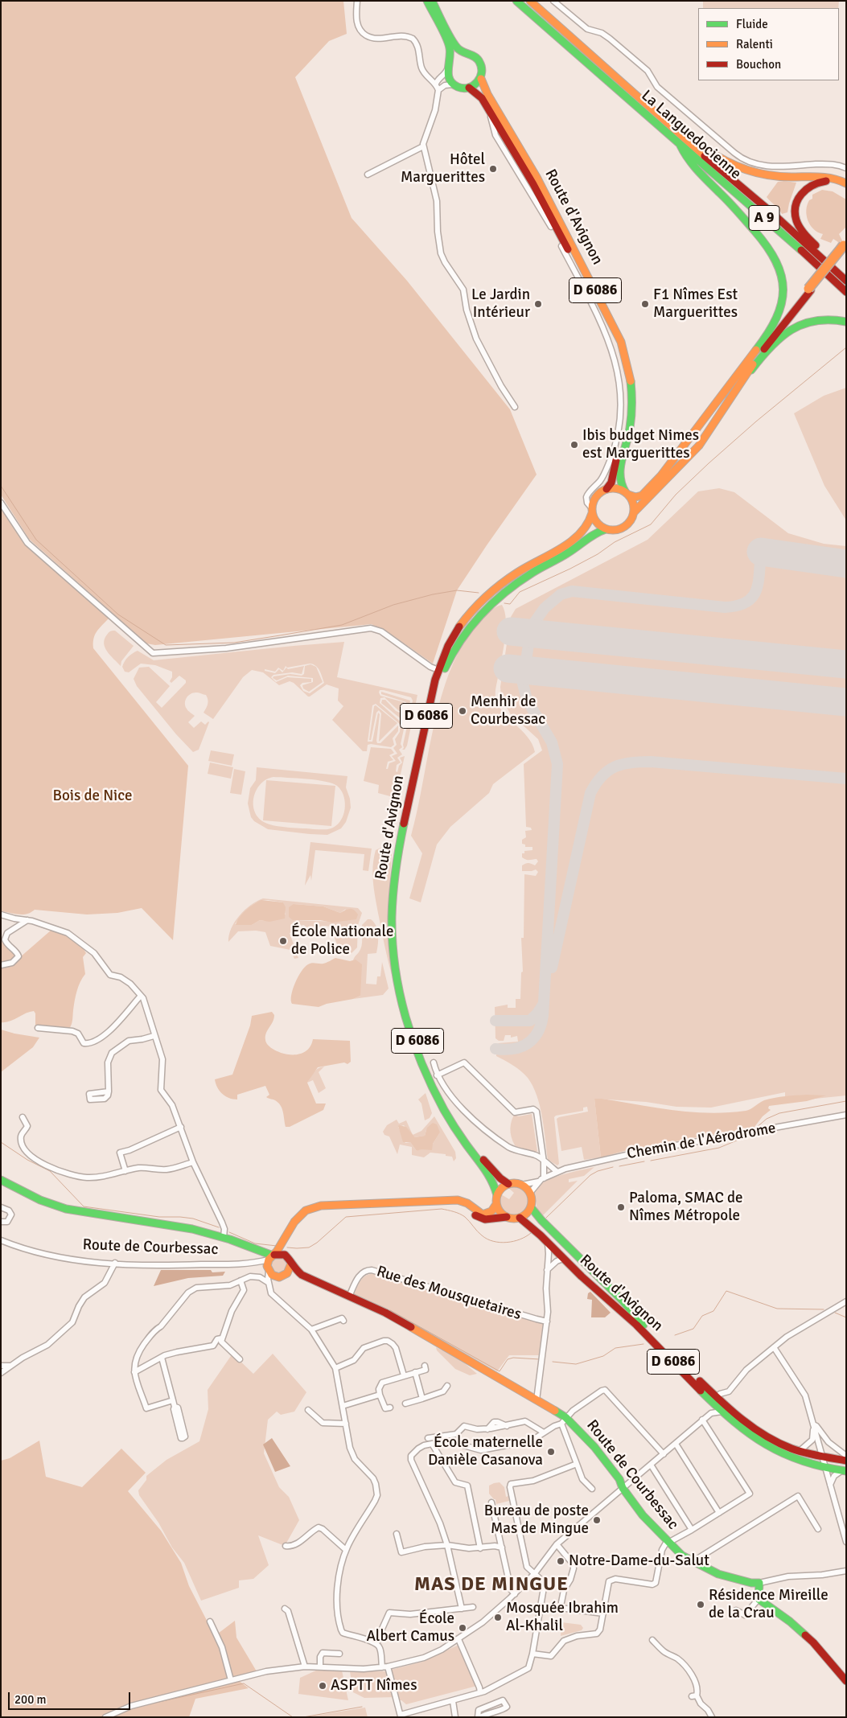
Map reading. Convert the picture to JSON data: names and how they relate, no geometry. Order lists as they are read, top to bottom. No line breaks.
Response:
{"streets":{"main road":["La Languedocienne","Route d'Avignon","A 9","D 6086","Route de Courbessac"],"street":["Chemin de l'Aérodrome","Rue des Mousquetaires"]},"crossings":[["Route d'Avignon","Chemin de l'Aérodrome"],["Route de Courbessac","Rue des Mousquetaires"]],"districts":["MAS DE MINGUE"],"parks":["Bois de Nice"],"places":["Hôtel Marguerittes","Le Jardin Intérieur","F1 Nîmes Est Marguerittes","Ibis budget Nimes est Marguerittes","Menhir de Courbessac","École Nationale de Police","Paloma, SMAC de Nîmes Métropole","École maternelle Danièle Casanova","Bureau de poste Mas de Mingue","Notre-Dame-du-Salut","Résidence Mireille de la Crau","Mosquée Ibrahim Al-Khalil","École Albert Camus","ASPTT Nîmes"],"legend":["Fluide","Ralenti","Bouchon"],"scale_bar":"200 m"}
